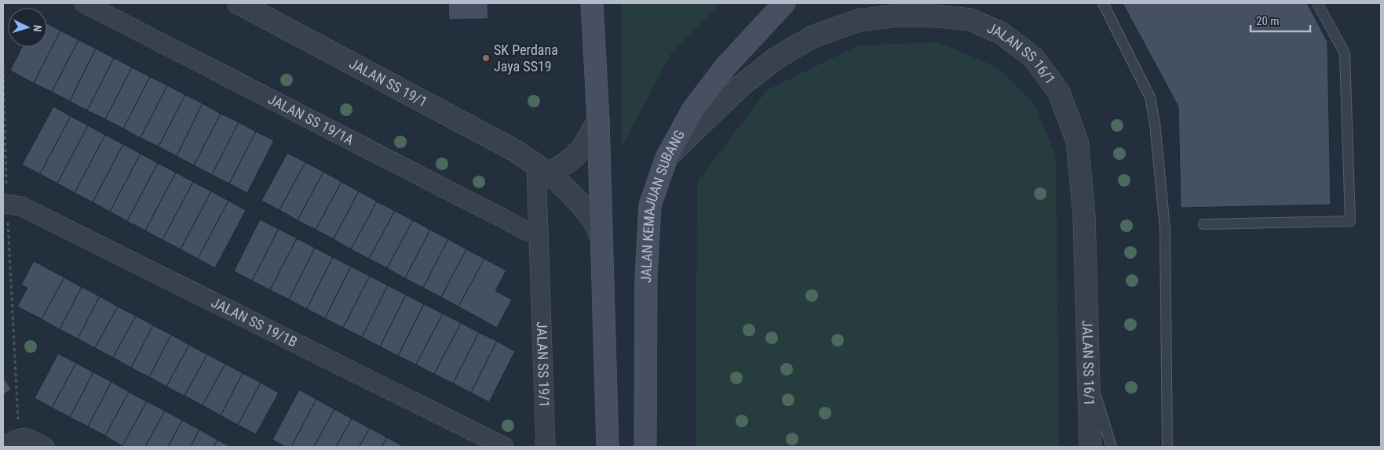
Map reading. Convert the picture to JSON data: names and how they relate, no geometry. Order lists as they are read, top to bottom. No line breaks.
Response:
{"streets":{"main road":["JALAN KEMAJUAN SUBANG"],"street":["JALAN SS 16/1","JALAN SS 19/1","JALAN SS 19/1A","JALAN SS 19/1B"]},"crossings":[["JALAN SS 16/1","JALAN KEMAJUAN SUBANG"],["JALAN SS 19/1","JALAN SS 19/1A"]],"places":["SK Perdana Jaya SS19"],"scale_bar":"20 m","north":"right"}
